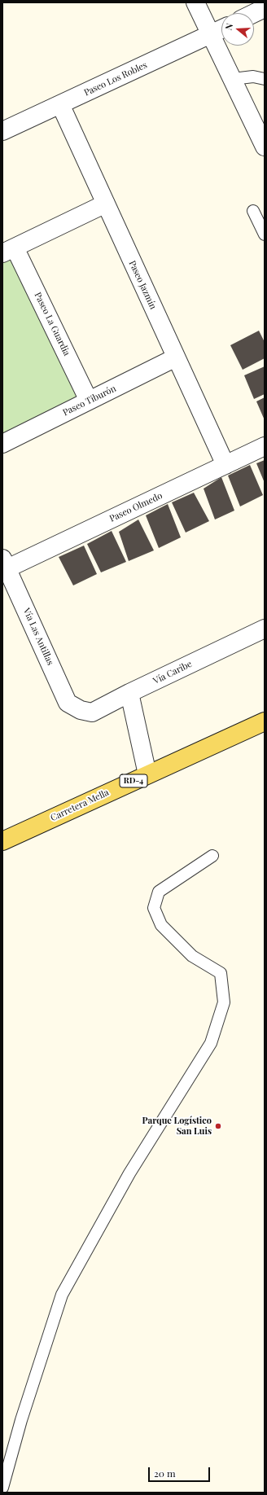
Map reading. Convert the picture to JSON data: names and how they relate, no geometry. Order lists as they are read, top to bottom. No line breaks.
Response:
{"streets":{"main road":["RD-4","Carretera Mella"],"street":["Paseo Los Robles","Paseo Jazmín","Paseo La Guardia","Paseo Tiburón","Paseo Olmedo","Vía Las Antillas","Vía Caribe"]},"crossings":[["Paseo Los Robles","Paseo Jazmín"],["Paseo Jazmín","Paseo Tiburón"],["Paseo Jazmín","Paseo Olmedo"],["Paseo La Guardia","Paseo Tiburón"],["Paseo Olmedo","Vía Las Antillas"],["Vía Las Antillas","Vía Caribe"]],"places":["Parque Logístico San Luis"],"scale_bar":"20 m","north":"left"}
